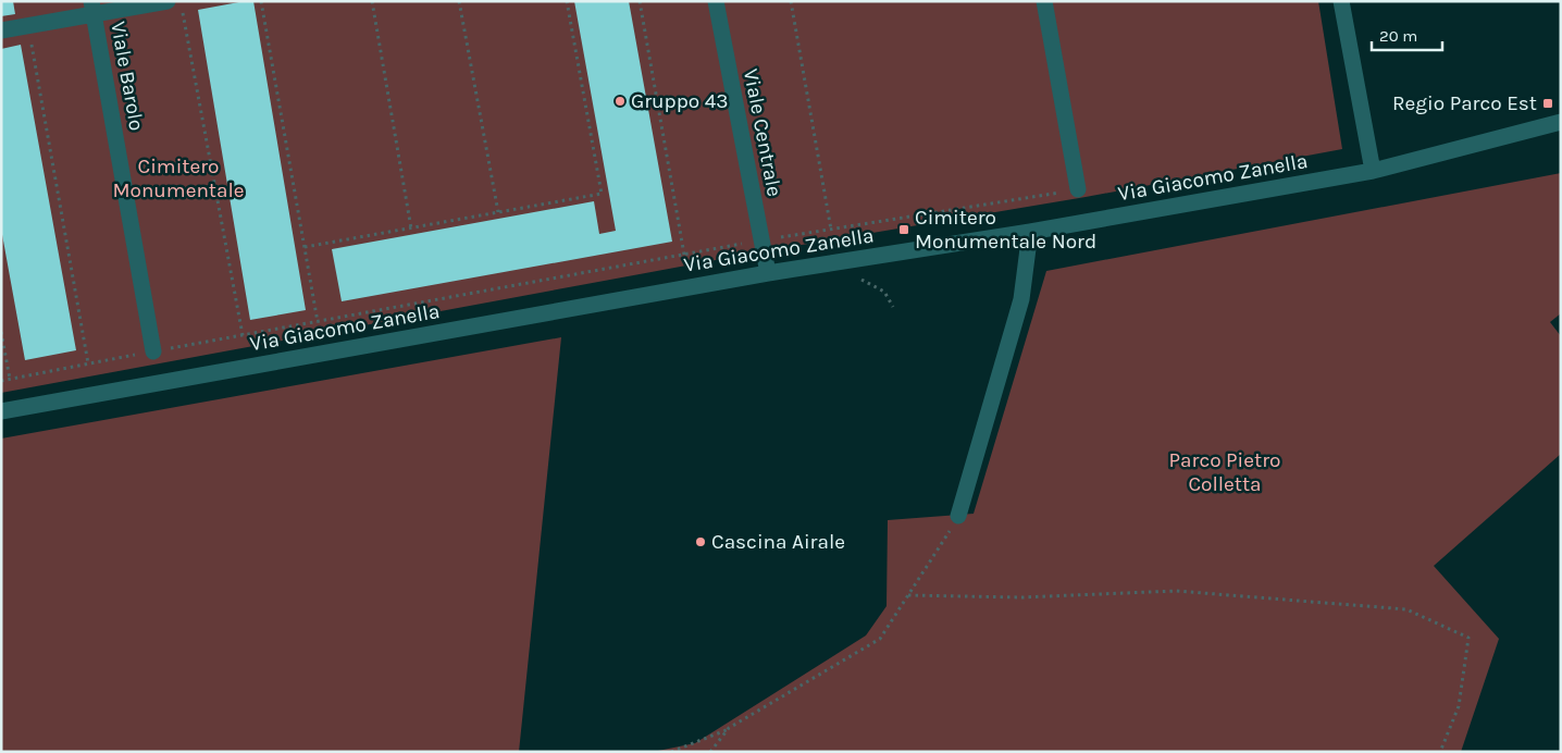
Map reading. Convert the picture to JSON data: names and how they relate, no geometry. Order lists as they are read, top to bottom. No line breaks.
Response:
{"streets":{"street":["Viale Barolo","Viale Centrale","Via Giacomo Zanella"]},"crossings":[["Viale Centrale","Via Giacomo Zanella"]],"parks":["Cimitero Monumentale","Parco Pietro Colletta"],"places":{"other":["Gruppo 43","Cascina Airale"],"transit":["Regio Parco Est","Cimitero Monumentale Nord"]},"scale_bar":"20 m"}
